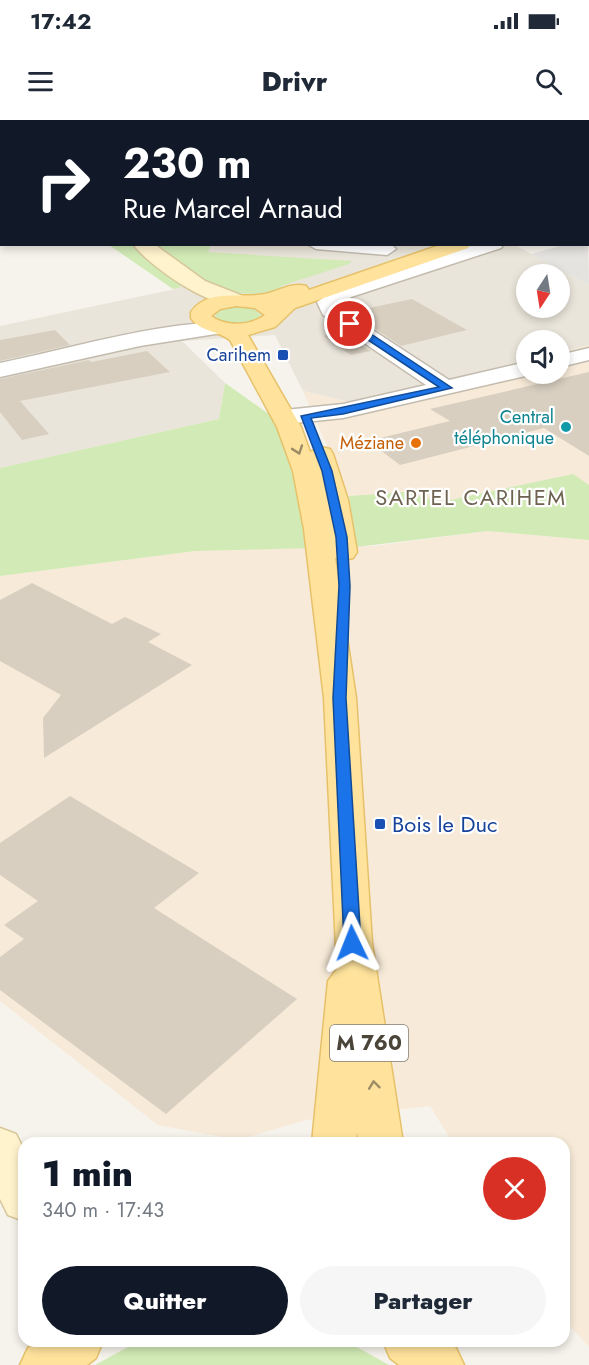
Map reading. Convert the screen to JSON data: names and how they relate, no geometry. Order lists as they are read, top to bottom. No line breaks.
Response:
{"streets":{"main road":["M 760"]},"districts":["SARTEL CARIHEM"],"places":{"transit":["Carihem","Bois le Duc"],"other":["Central téléphonique","Méziane"]},"north":"bottom","page":{"status":"17:42","header":"Drivr","turn":["230 m","Rue Marcel Arnaud"],"heading":["1 min","340 m · 17:43"],"buttons":["Quitter","Partager"]}}
